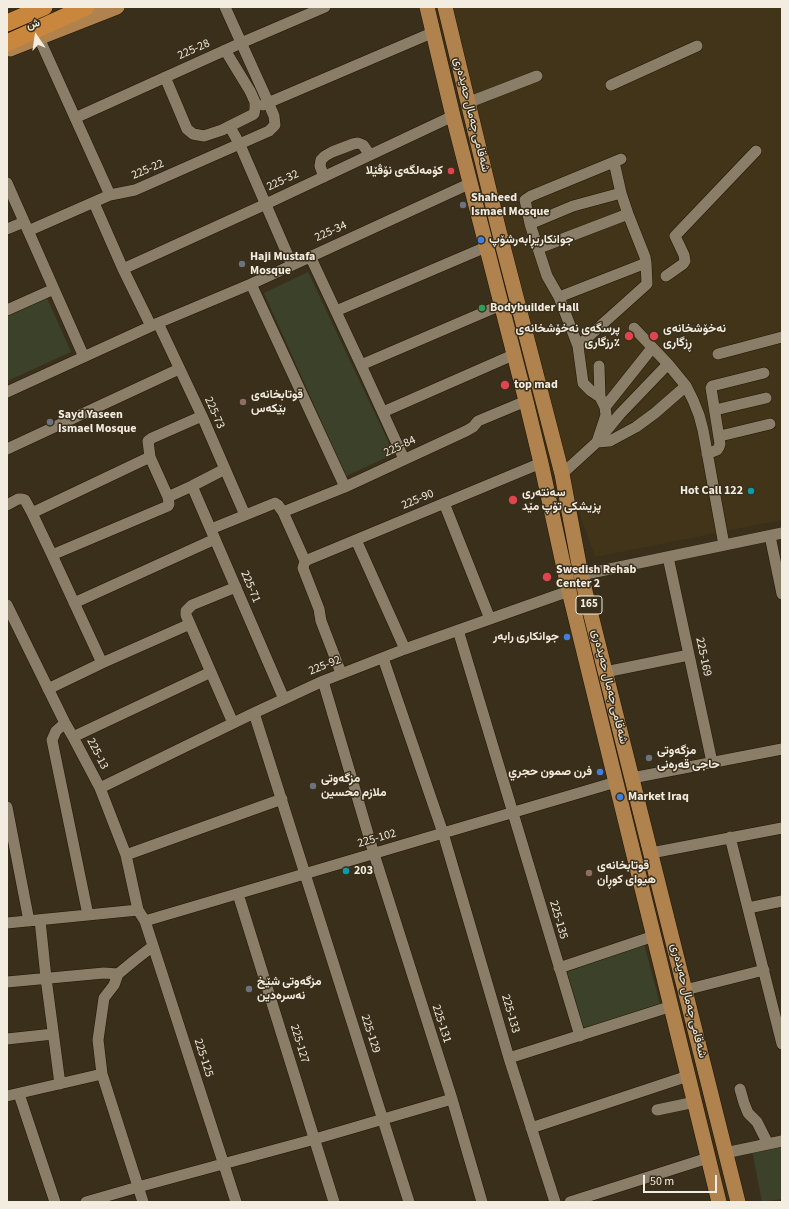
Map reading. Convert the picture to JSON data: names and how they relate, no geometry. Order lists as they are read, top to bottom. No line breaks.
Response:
{"streets":{"main road":["شەقامی جەمال حەیدەری","165"],"street":["225-28","225-22","225-32","225-34","225-73","225-84","225-90","225-71","225-169","225-92","225-13","225-102","225-135","225-133","225-131","225-129","225-127","225-125"]},"crossings":[["شەقامی جەمال حەیدەری","225-32"],["شەقامی جەمال حەیدەری","225-34"],["شەقامی جەمال حەیدەری","225-84"],["شەقامی جەمال حەیدەری","225-90"],["شەقامی جەمال حەیدەری","225-92"],["شەقامی جەمال حەیدەری","225-102"],["225-22","225-73"],["225-32","225-73"],["225-34","225-73"],["225-73","225-84"],["225-84","225-71"],["225-71","225-92"],["225-92","225-13"],["225-92","225-135"],["225-92","225-133"],["225-92","225-131"],["225-92","225-129"],["225-13","225-102"],["225-13","225-125"],["225-102","225-135"],["225-102","225-133"],["225-102","225-131"],["225-102","225-129"],["225-102","225-127"],["225-102","225-125"]],"places":["كۆمەلگەی نۆڤێلا","Shaheed Ismael Mosque","جوانكاریڕابەرشۆپ","Haji Mustafa Mosque","Bodybuilder Hall","پرسگەی نەخۆشخانەی رزگاری٪","نەخۆشخانەی ڕزگاری","top mad","قوتابخانەی بێكه‌س","Sayd Yaseen Ismael Mosque","Hot Call 122","سەنتەری پزیشکی تۆپ مێد","Swedish Rehab Center 2","جوانکاری رابەر","مزگەوتی حاجی قەرەنی","فرن صمون حجري","مزگه‌وتی ملازم محسین","Market Iraq","203","قوتابخانەی هیوای کوڕان","مزگه‌وتی شێخ نه‌سرەدین"],"scale_bar":"50 m","north":"top"}
